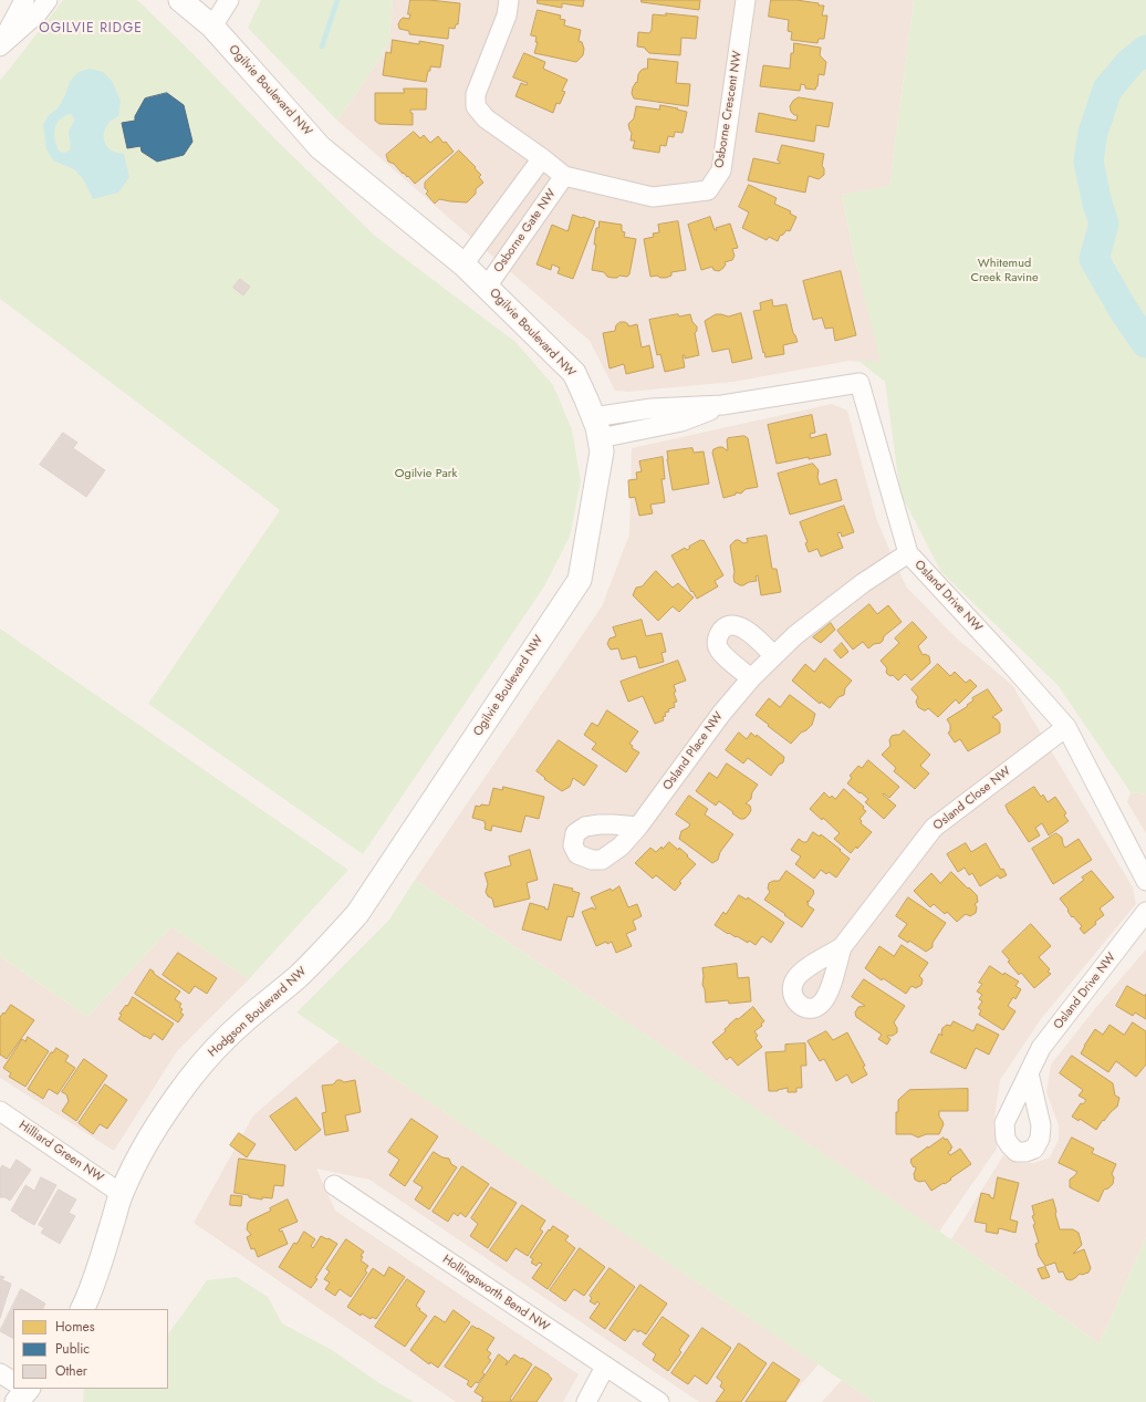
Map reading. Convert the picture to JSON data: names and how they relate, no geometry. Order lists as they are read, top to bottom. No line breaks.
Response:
{"streets":{"street":["Ogilvie Boulevard NW","Osborne Crescent NW","Osborne Gate NW","Osland Drive NW","Osland Place NW","Osland Close NW","Hodgson Boulevard NW","Hilliard Green NW","Hollingsworth Bend NW"]},"crossings":[["Ogilvie Boulevard NW","Osborne Gate NW"],["Ogilvie Boulevard NW","Osland Drive NW"],["Ogilvie Boulevard NW","Hodgson Boulevard NW"],["Osborne Crescent NW","Osborne Gate NW"],["Osland Drive NW","Osland Place NW"],["Osland Drive NW","Osland Close NW"],["Hodgson Boulevard NW","Hilliard Green NW"]],"districts":["OGILVIE RIDGE"],"parks":["Whitemud Creek Ravine","Ogilvie Park"],"legend":["Homes","Public","Other"]}
